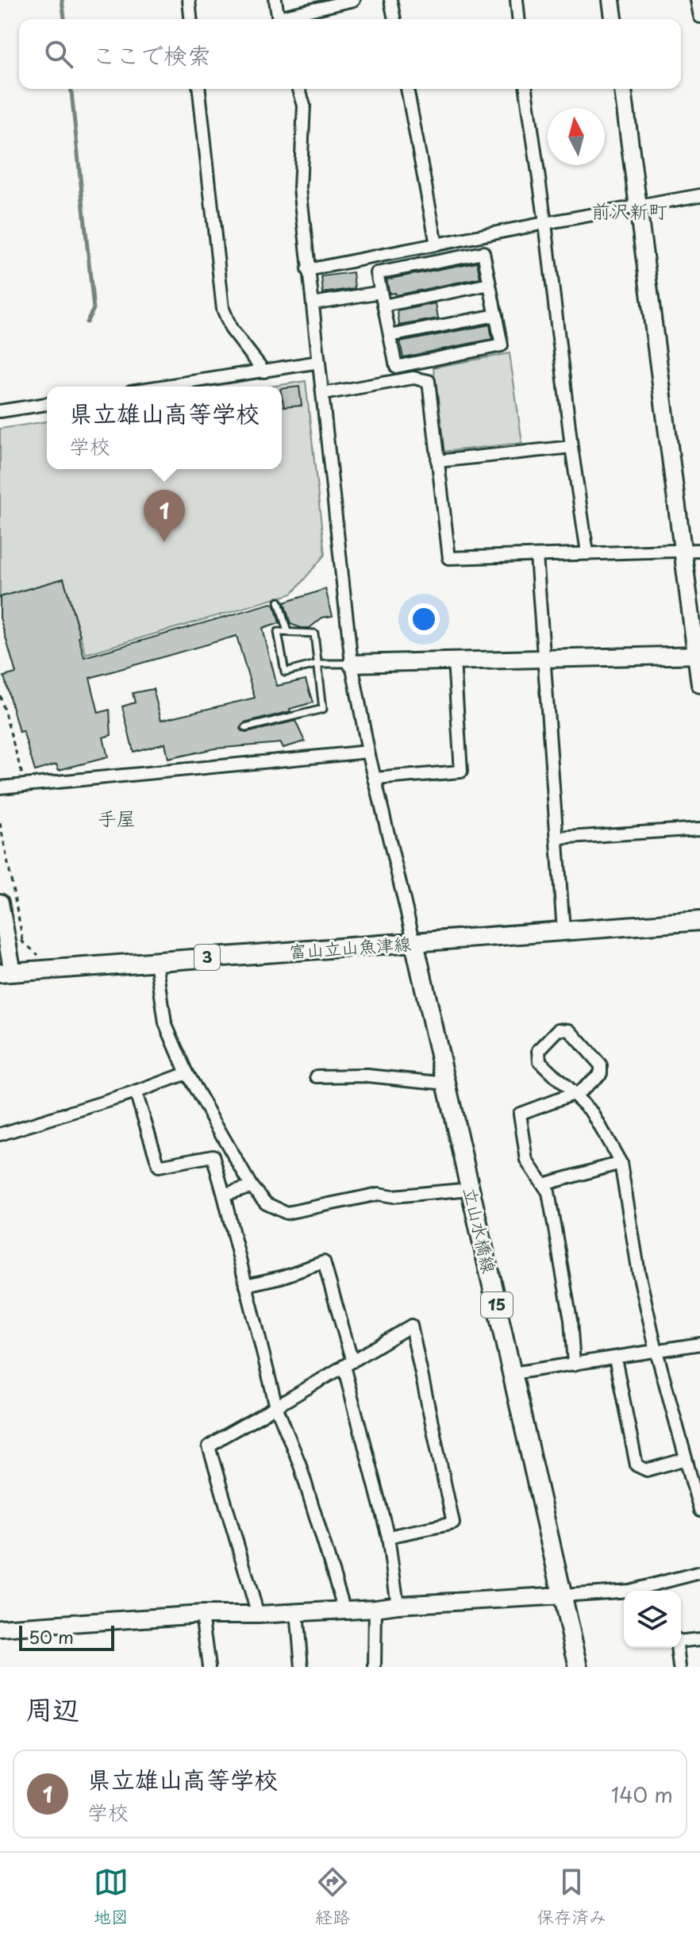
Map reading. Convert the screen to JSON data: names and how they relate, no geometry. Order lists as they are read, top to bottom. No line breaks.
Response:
{"streets":{"main road":["富山立山魚津線","3","立山水橋線","15"]},"crossings":[["富山立山魚津線","立山水橋線"]],"districts":["前沢新町","手屋"],"scale_bar":"50 m","north":"top","page":{"search":"ここで検索","popup":["県立雄山高等学校","学校"],"pins":"1","scale":"50 m","heading":"周辺","list":[{"mark":"1","name":"県立雄山高等学校","note":"学校","value":"140 m"}],"nav":["地図","経路","保存済み"]}}
